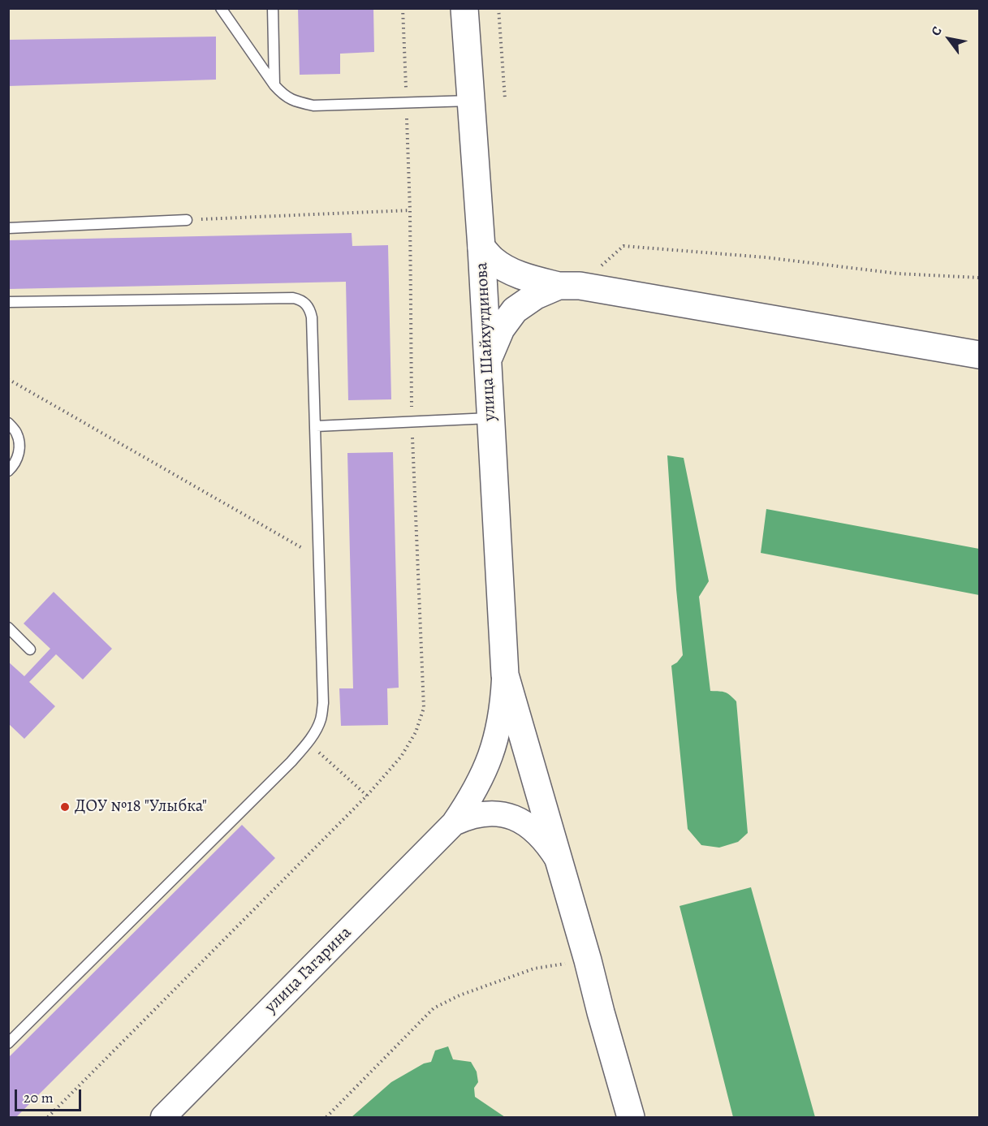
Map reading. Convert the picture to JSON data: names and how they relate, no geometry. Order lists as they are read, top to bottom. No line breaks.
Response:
{"streets":{"main road":["улица Шайхутдинова"],"street":["улица Гагарина"]},"crossings":[["улица Шайхутдинова","улица Гагарина"]],"places":["ДОУ №18 \"Улыбка\""],"scale_bar":"20 m","north":"top left"}
